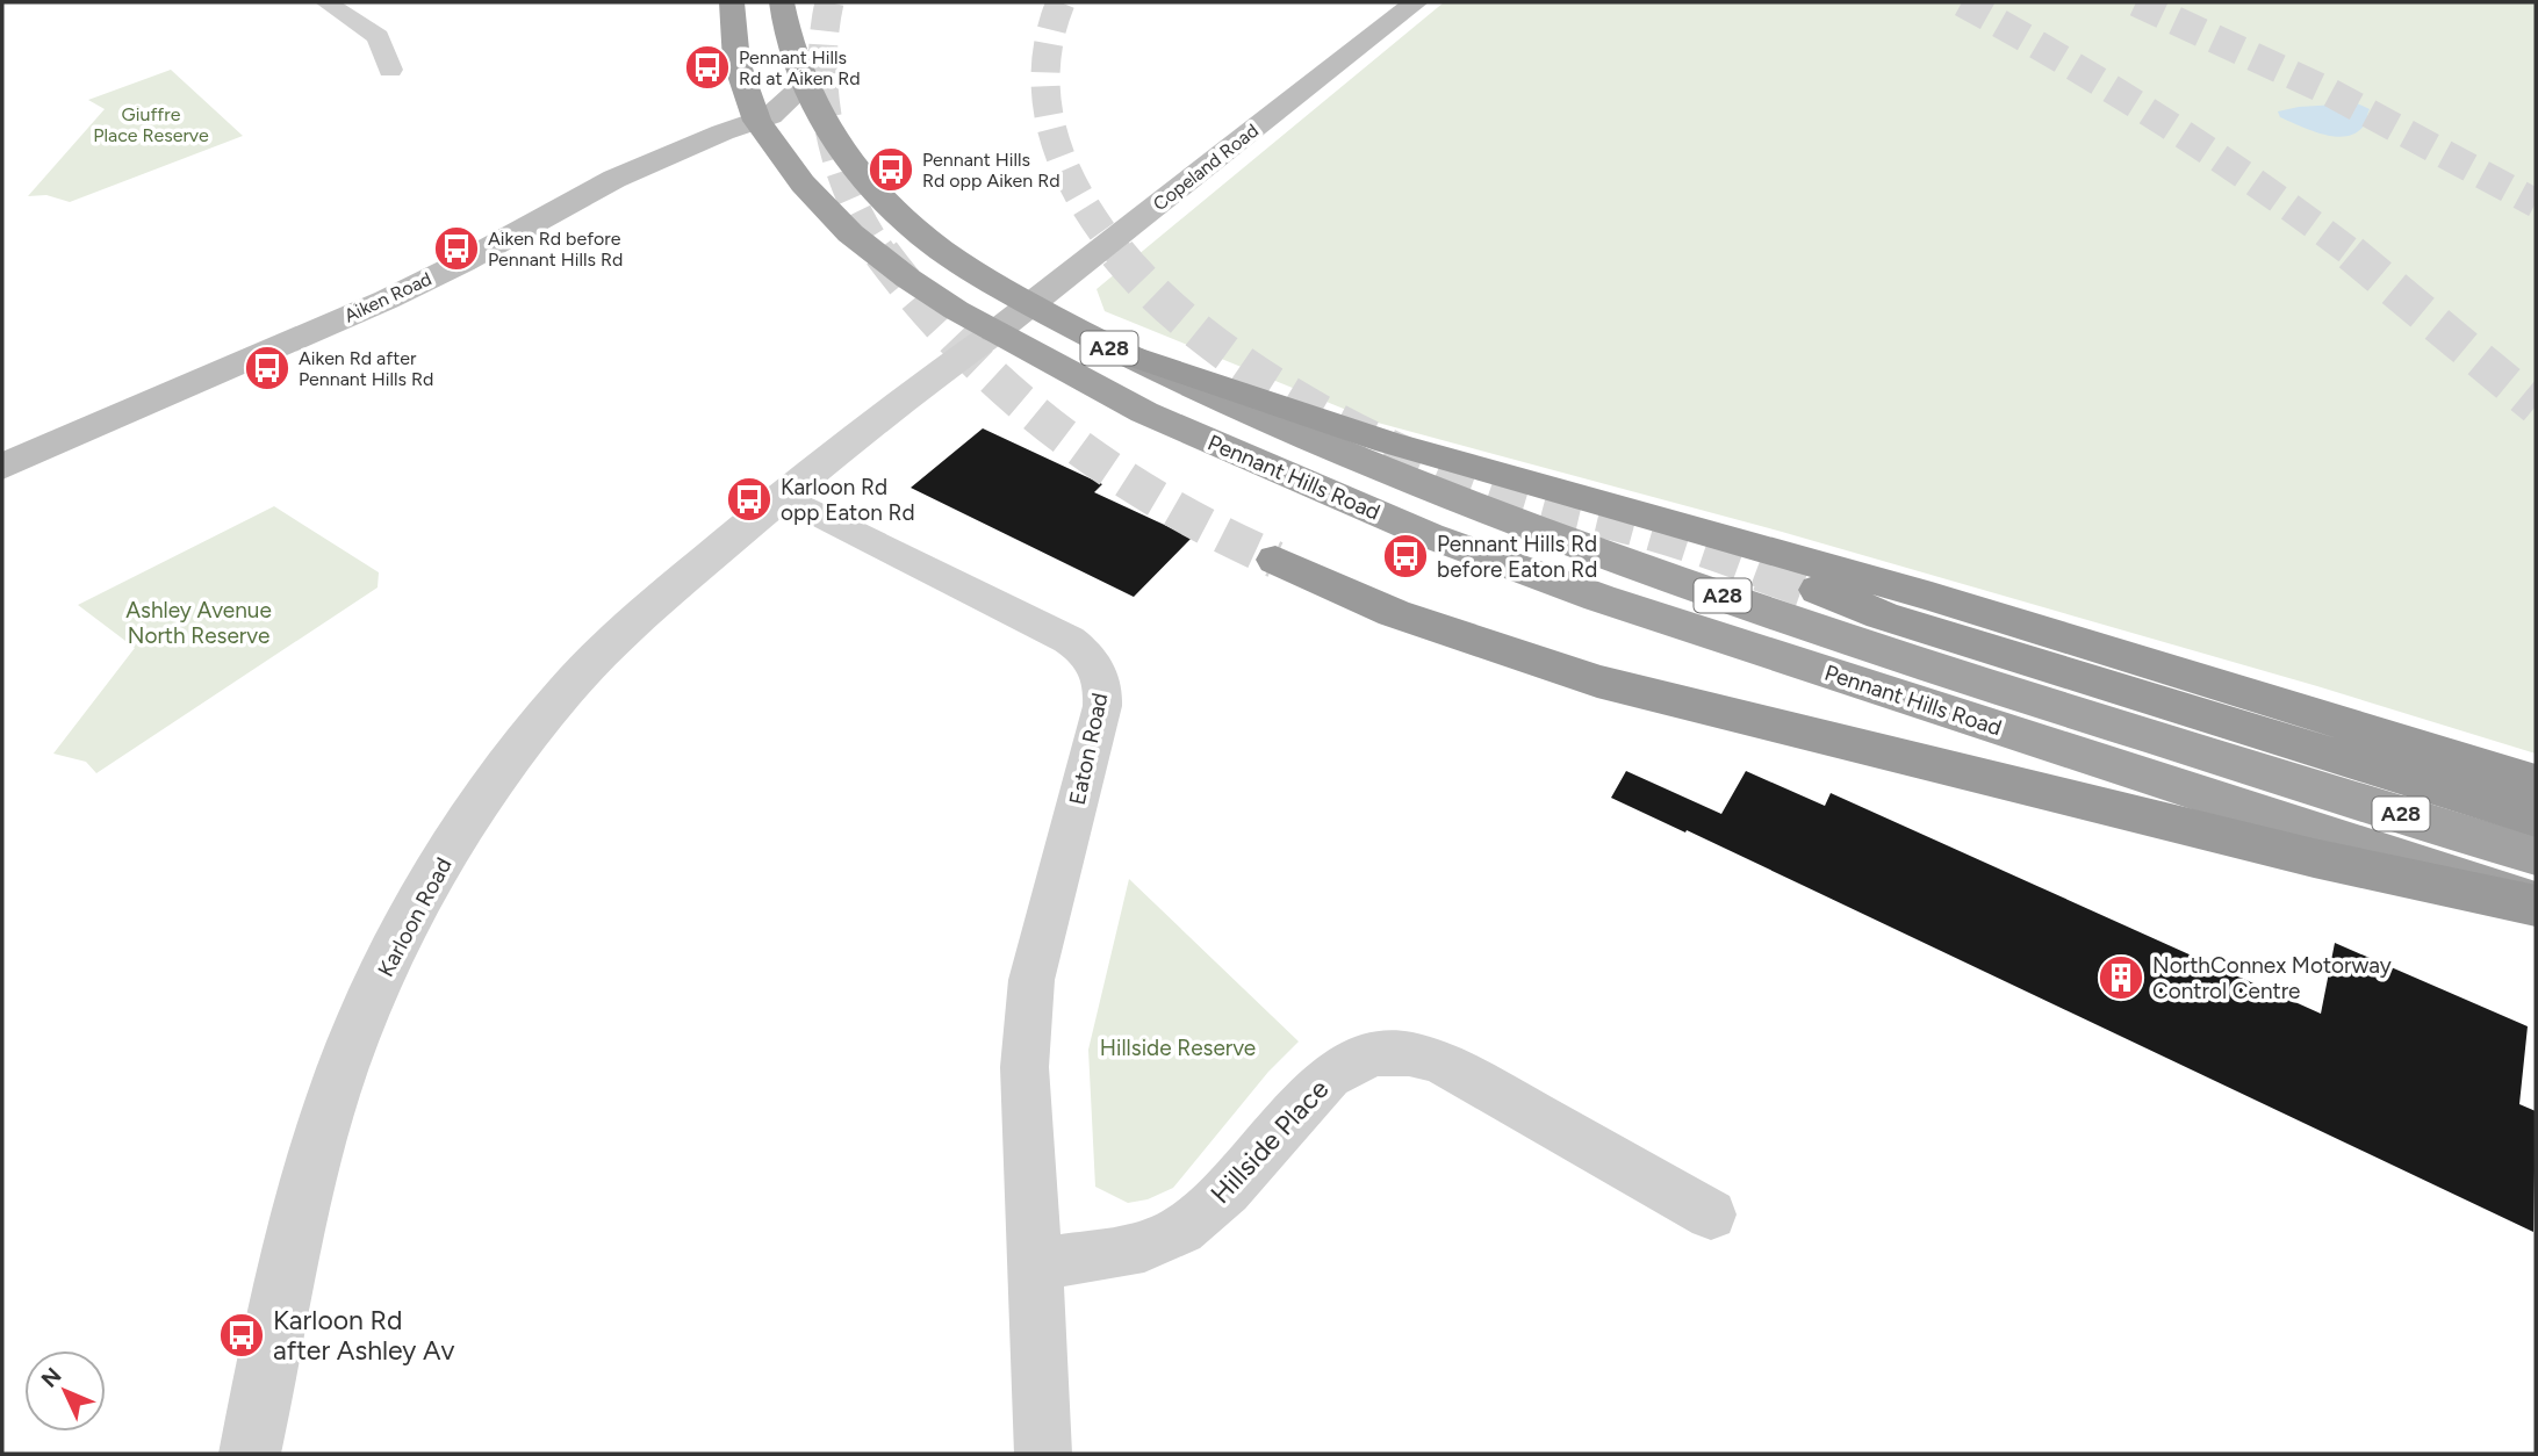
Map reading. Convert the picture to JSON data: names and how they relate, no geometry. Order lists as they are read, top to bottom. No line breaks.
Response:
{"streets":{"highway":["A28","Pennant Hills Road"],"main road":["Copeland Road","Aiken Road"],"street":["Eaton Road","Karloon Road","Hillside Place"]},"crossings":[["Copeland Road","Pennant Hills Road"],["Aiken Road","Pennant Hills Road"],["Eaton Road","Karloon Road"],["Eaton Road","Hillside Place"]],"parks":["Giuffre Place Reserve","Ashley Avenue North Reserve","Hillside Reserve"],"places":{"bus stop":["Pennant Hills Rd at Aiken Rd","Pennant Hills Rd opp Aiken Rd","Aiken Rd before Pennant Hills Rd","Aiken Rd after Pennant Hills Rd","Karloon Rd opp Eaton Rd","Pennant Hills Rd before Eaton Rd","Karloon Rd after Ashley Av"],"building":["NorthConnex Motorway Control Centre"]},"north":"top left"}
